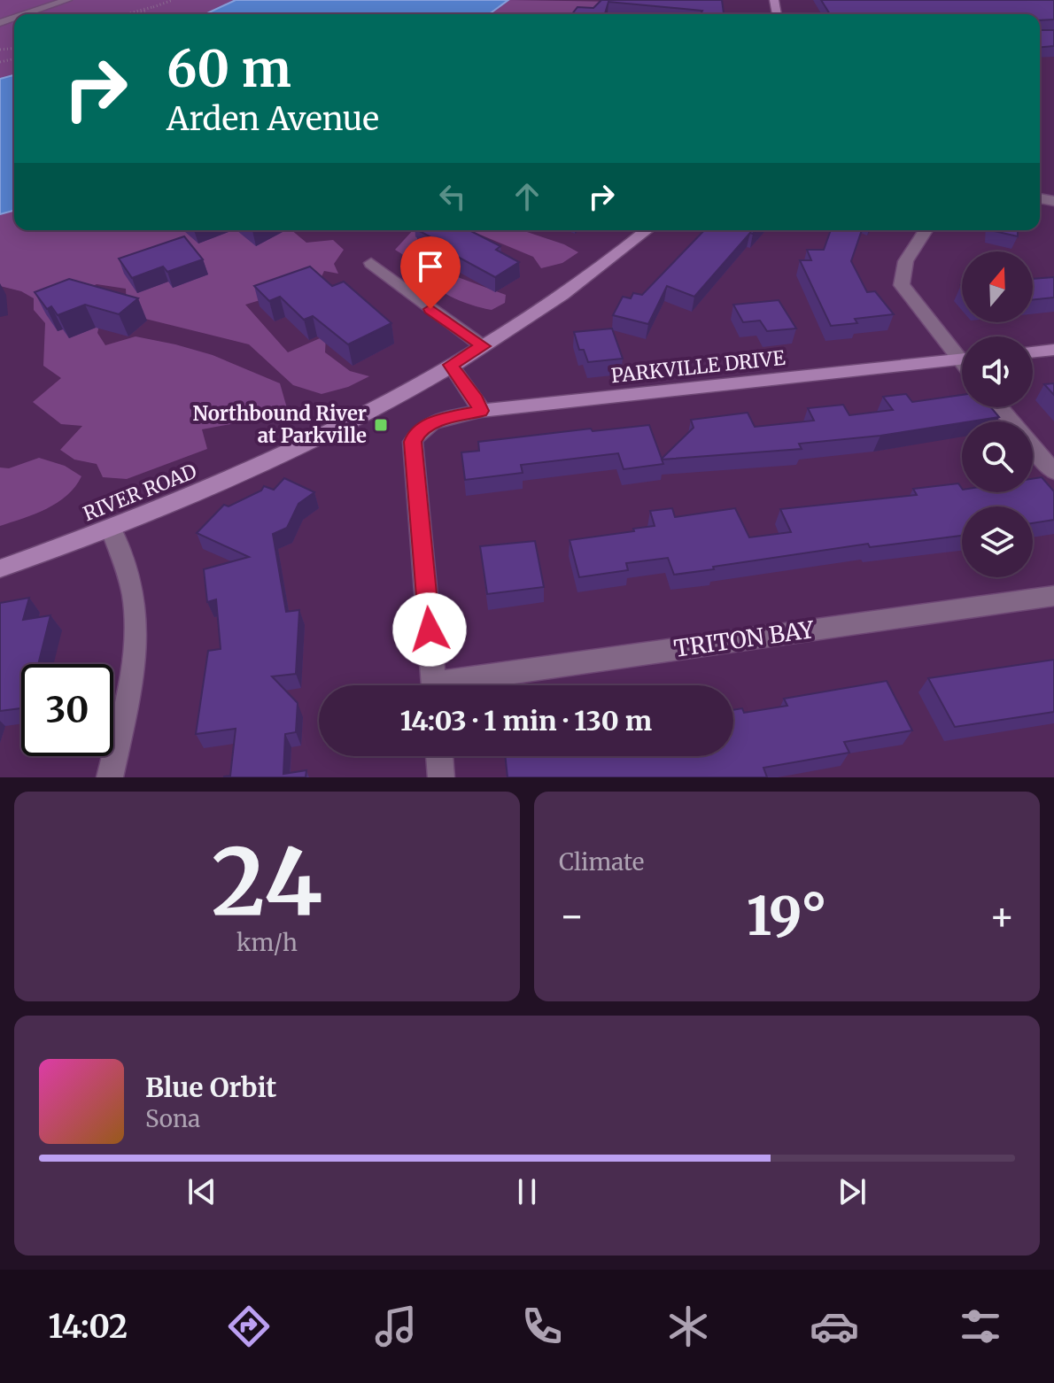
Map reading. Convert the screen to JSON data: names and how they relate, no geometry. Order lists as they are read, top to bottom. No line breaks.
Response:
{"streets":{"street":["PARKVILLE DRIVE","RIVER ROAD","TRITON BAY"]},"places":{"transit":["Northbound River at Parkville"]},"north":"top","page":{"turn":["60 m","Arden Avenue"],"limit":"30","trip":"14:03 · 1 min · 130 m","tile":[["24","km/h"],"Climate"],"heat":["−","19°","+"],"song":["Blue Orbit","Sona"],"tabs":"14:02"}}
